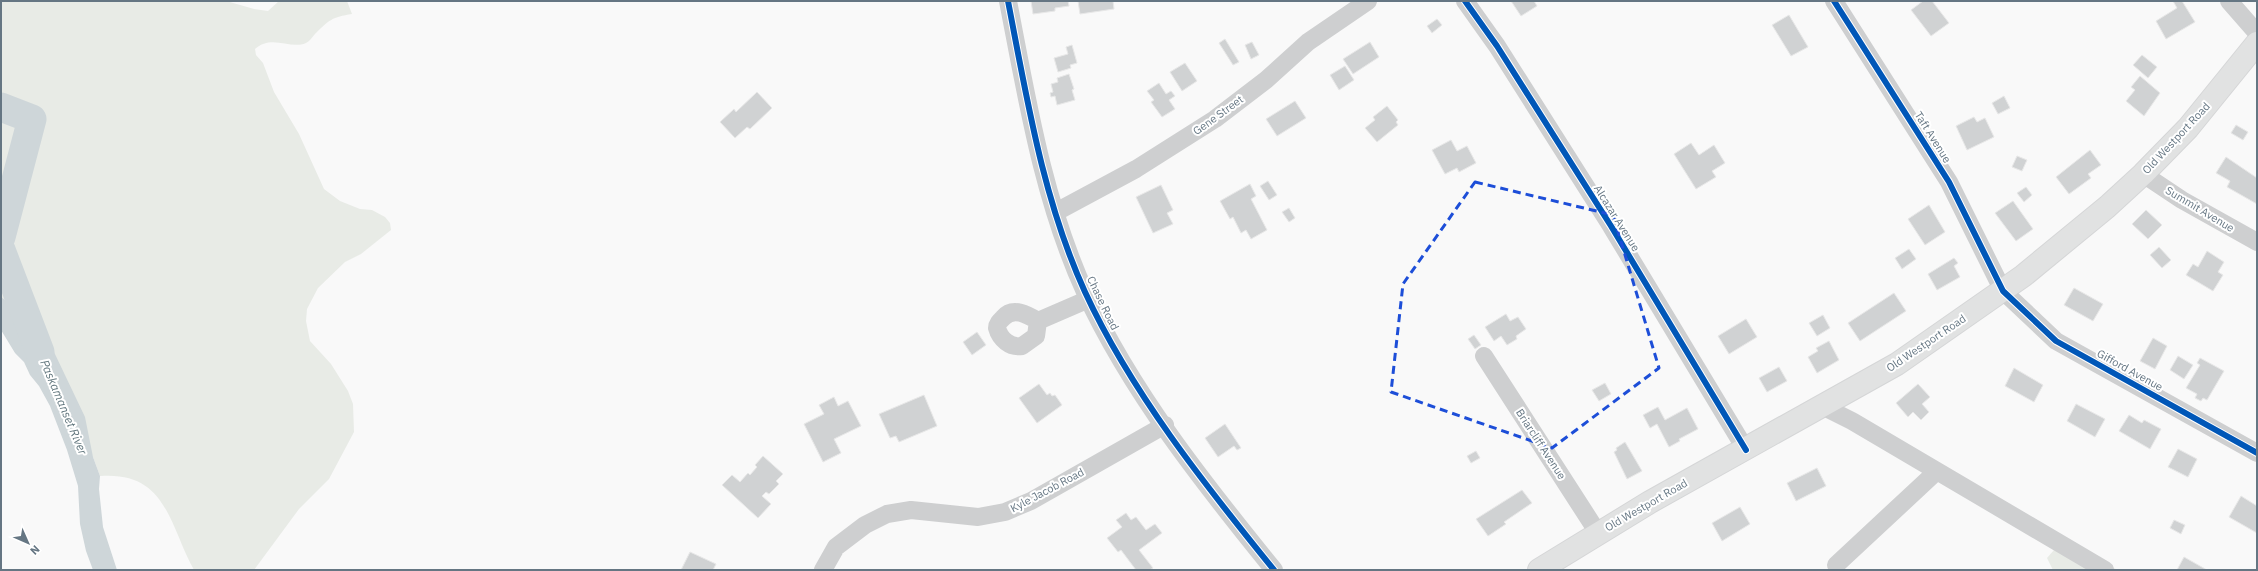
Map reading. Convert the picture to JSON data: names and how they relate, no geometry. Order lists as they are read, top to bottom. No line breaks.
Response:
{"streets":{"main road":["Old Westport Road"],"street":["Gene Street","Taft Avenue","Summit Avenue","Alcazar Avenue","Chase Road","Gifford Avenue","Briarcliff Avenue","Kyle Jacob Road"]},"crossings":[["Gene Street","Chase Road"],["Taft Avenue","Old Westport Road"],["Taft Avenue","Gifford Avenue"],["Old Westport Road","Summit Avenue"],["Old Westport Road","Alcazar Avenue"],["Old Westport Road","Gifford Avenue"],["Old Westport Road","Briarcliff Avenue"],["Chase Road","Kyle Jacob Road"]],"water":["Paskamanset River"],"north":"bottom right"}
